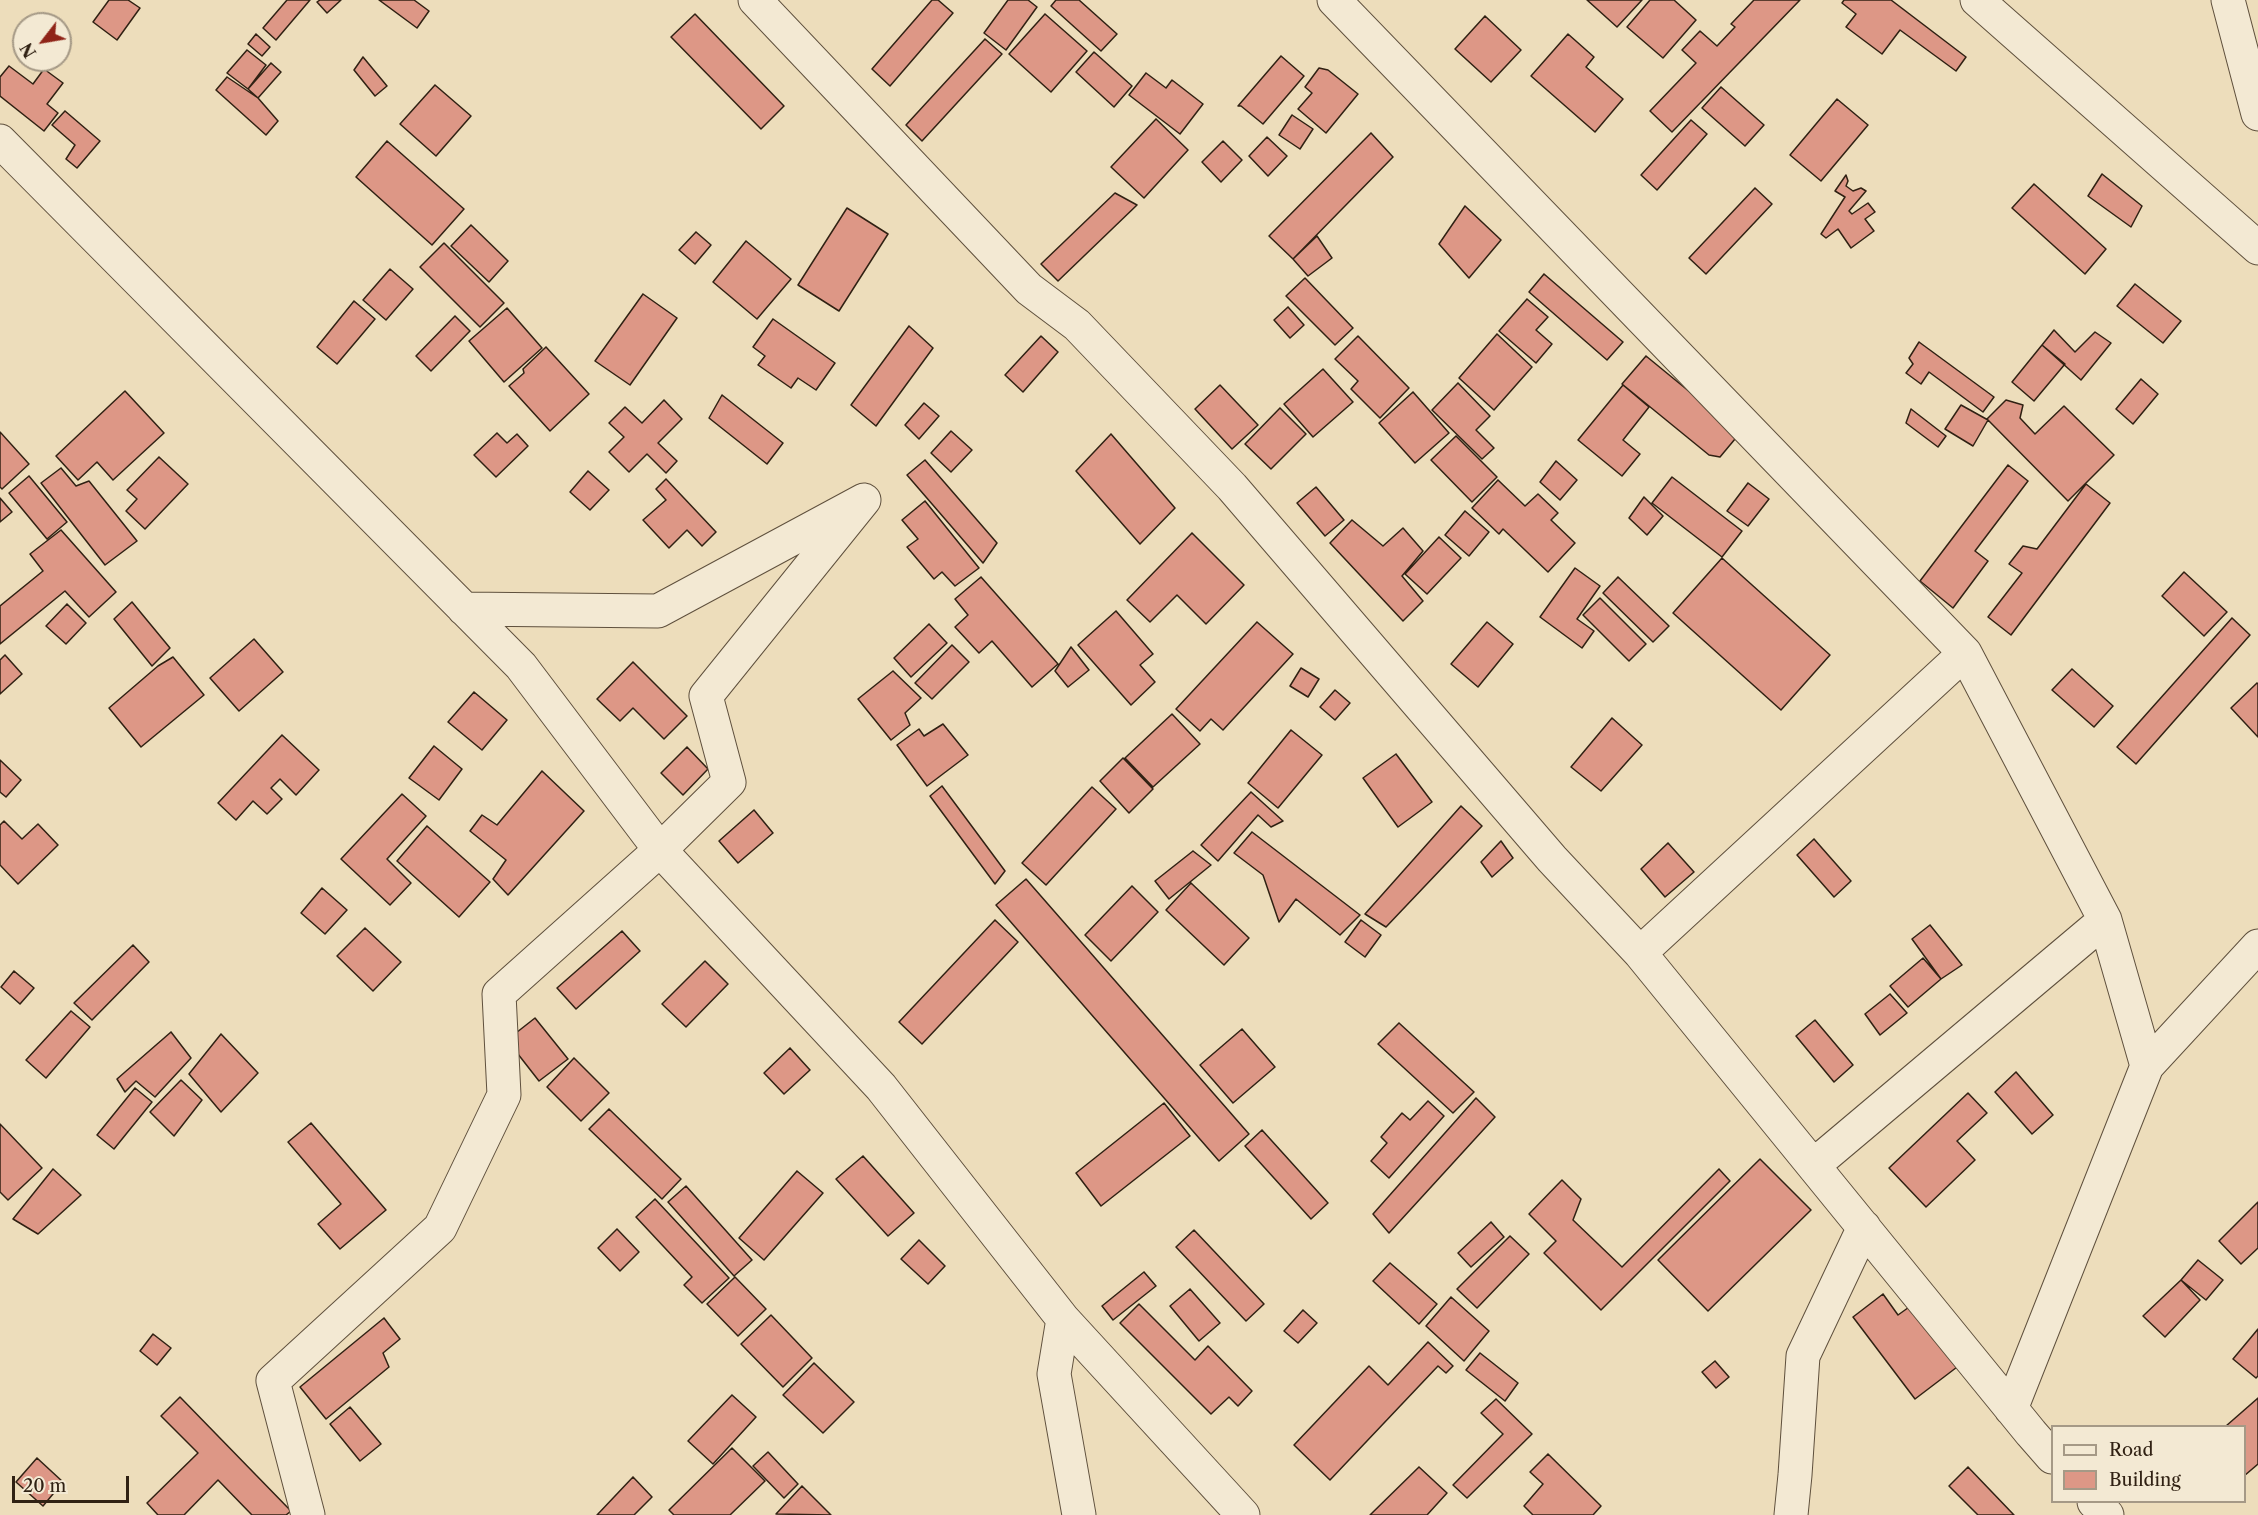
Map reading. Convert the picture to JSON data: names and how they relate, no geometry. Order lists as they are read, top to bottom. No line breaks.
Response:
{"legend":["Road","Building"],"scale_bar":"20 m","north":"bottom left"}
